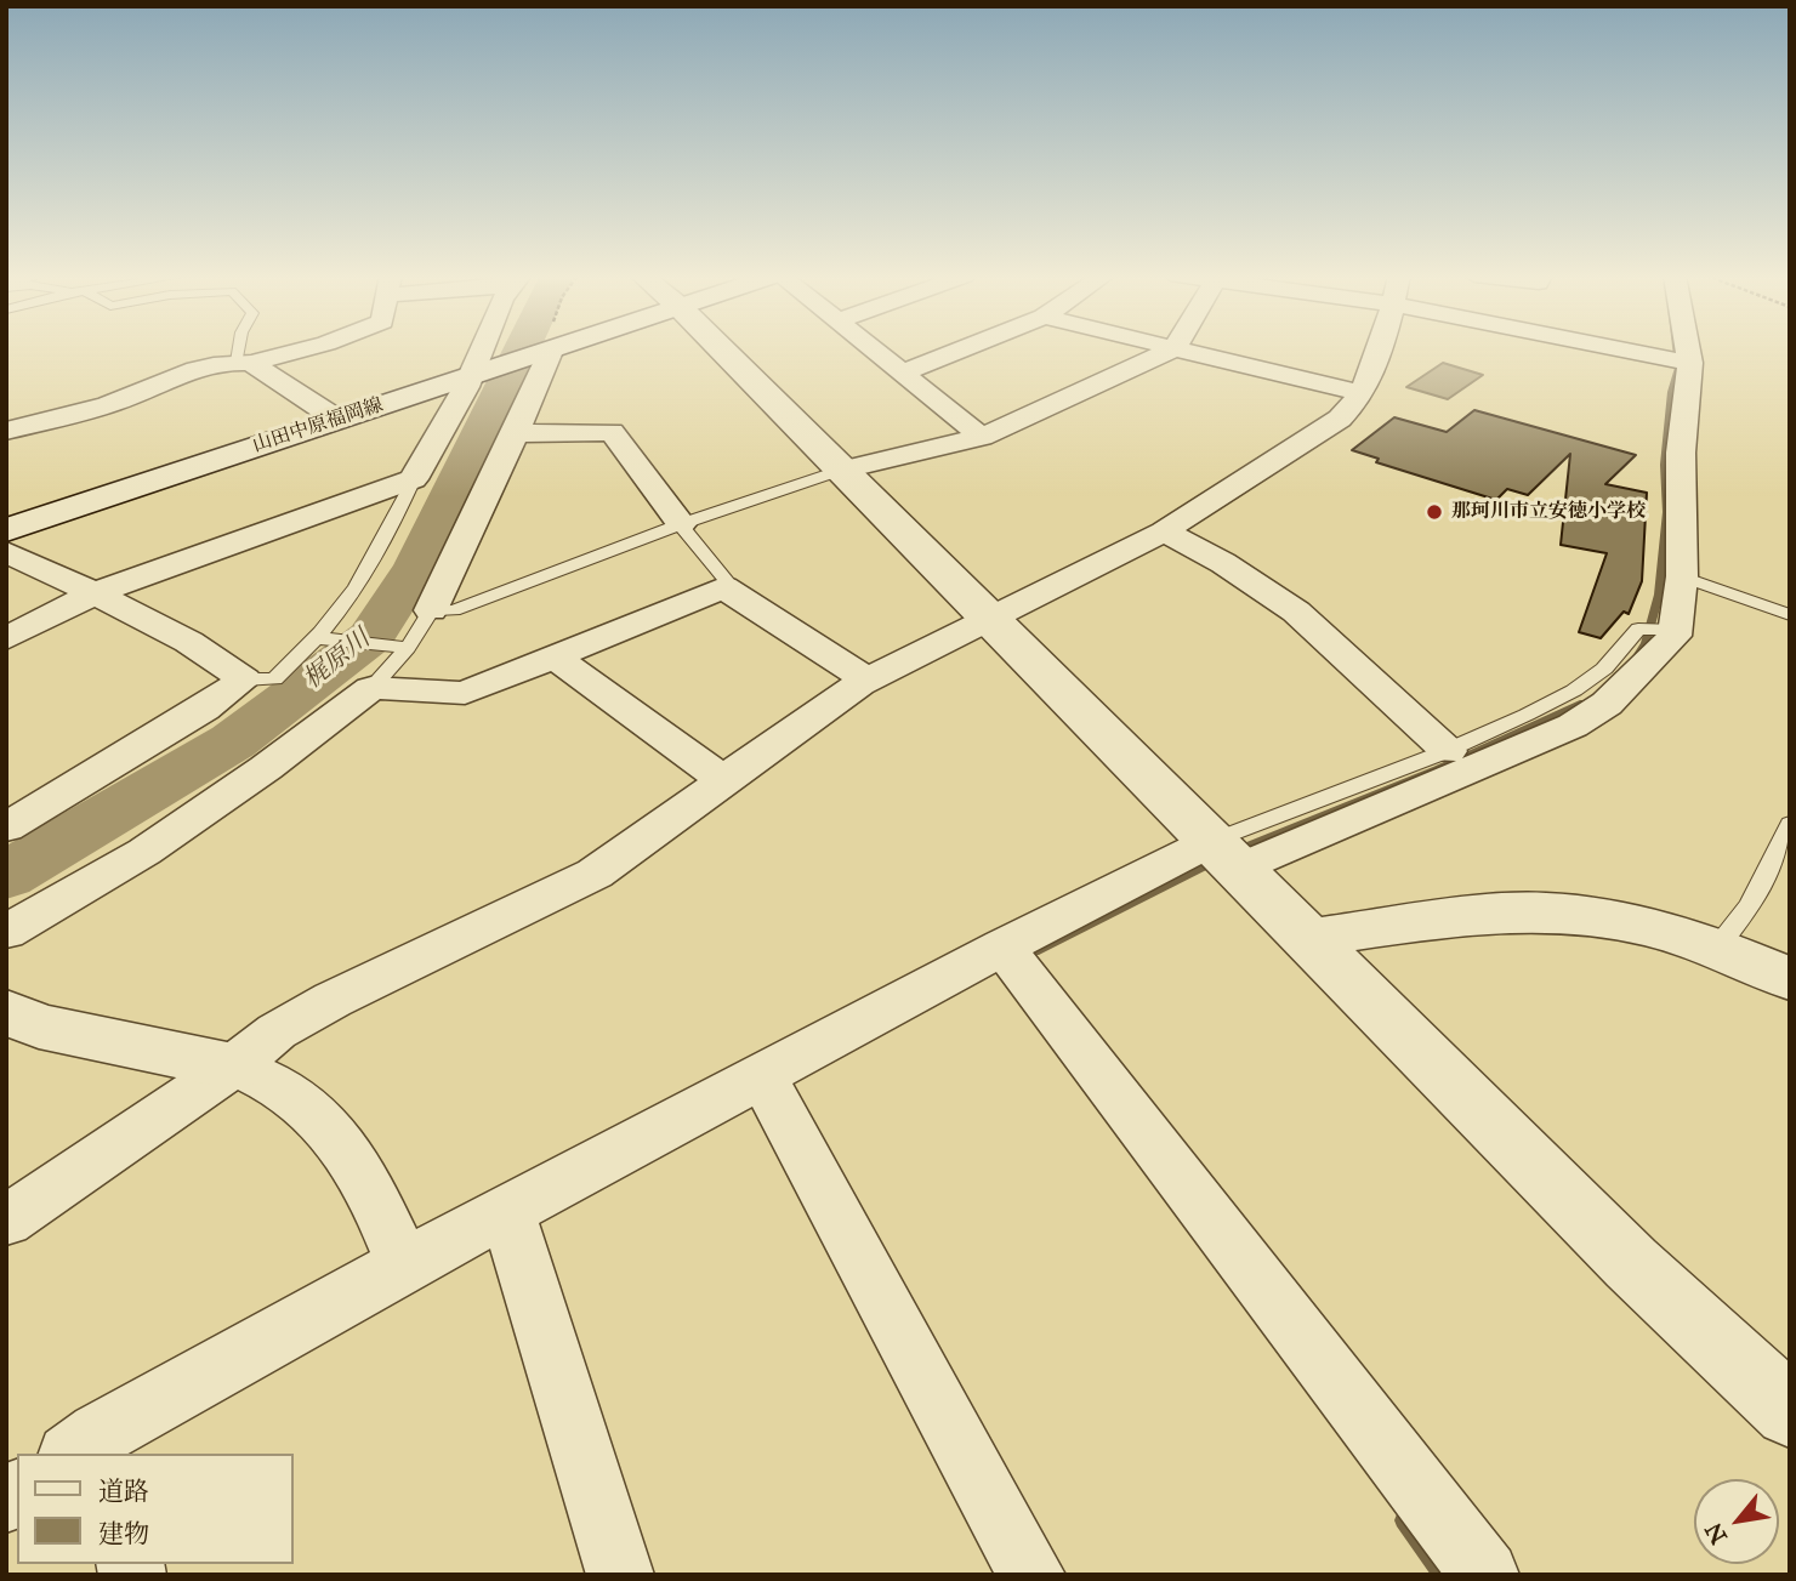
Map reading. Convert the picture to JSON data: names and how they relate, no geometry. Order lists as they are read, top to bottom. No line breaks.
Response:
{"streets":{"street":["山田中原福岡線"]},"water":["梶原川"],"places":["那珂川市立安徳小学校"],"legend":["道路","建物"],"north":"bottom left"}
